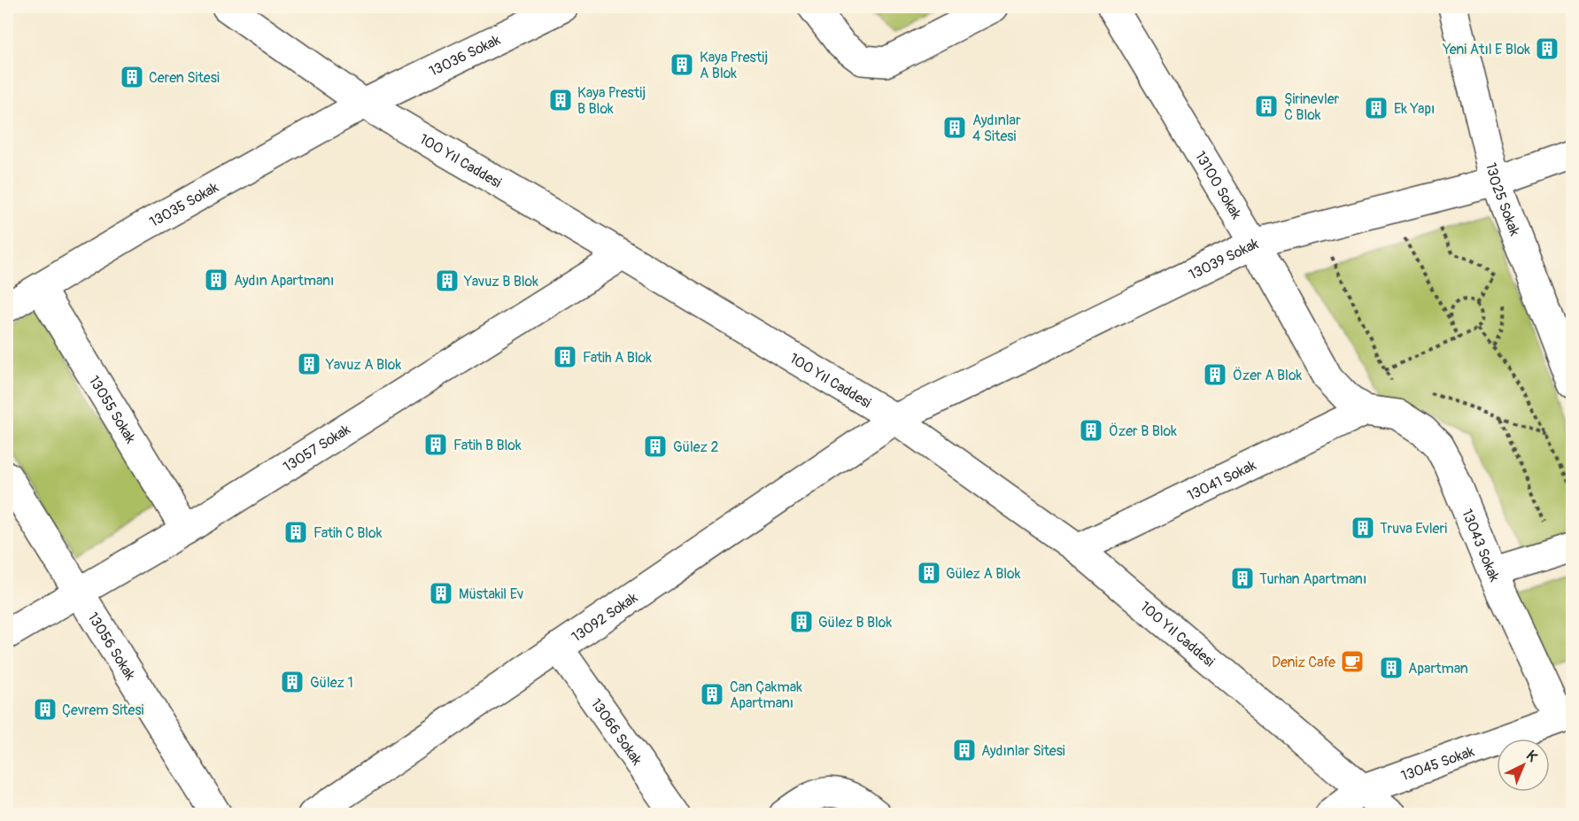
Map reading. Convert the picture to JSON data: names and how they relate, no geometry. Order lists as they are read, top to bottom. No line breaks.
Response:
{"streets":{"street":["13036 Sokak","100 Yıl Caddesi","13100 Sokak","13025 Sokak","13035 Sokak","13039 Sokak","13055 Sokak","13057 Sokak","13041 Sokak","13043 Sokak","13092 Sokak","13056 Sokak","13066 Sokak","13045 Sokak"]},"crossings":[["13036 Sokak","100 Yıl Caddesi"],["13036 Sokak","13035 Sokak"],["100 Yıl Caddesi","13035 Sokak"],["100 Yıl Caddesi","13039 Sokak"],["100 Yıl Caddesi","13057 Sokak"],["100 Yıl Caddesi","13041 Sokak"],["100 Yıl Caddesi","13092 Sokak"],["100 Yıl Caddesi","13045 Sokak"],["13100 Sokak","13039 Sokak"],["13100 Sokak","13041 Sokak"],["13100 Sokak","13043 Sokak"],["13025 Sokak","13039 Sokak"],["13035 Sokak","13055 Sokak"],["13039 Sokak","13092 Sokak"],["13055 Sokak","13057 Sokak"],["13057 Sokak","13056 Sokak"],["13041 Sokak","13043 Sokak"],["13043 Sokak","13045 Sokak"],["13092 Sokak","13066 Sokak"]],"places":{"building":["Yeni Atıl E Blok","Kaya Prestij A Blok","Ceren Sitesi","Kaya Prestij B Blok","Şirinevler C Blok","Ek Yapı","Aydınlar 4 Sitesi","Aydın Apartmanı","Yavuz B Blok","Fatih A Blok","Yavuz A Blok","Özer A Blok","Özer B Blok","Fatih B Blok","Gülez 2","Truva Evleri","Fatih C Blok","Gülez A Blok","Turhan Apartmanı","Müstakil Ev","Gülez B Blok","Apartman","Gülez 1","Can Çakmak Apartmanı","Çevrem Sitesi","Aydınlar Sitesi"],"cafe":["Deniz Cafe"]},"north":"top right"}
